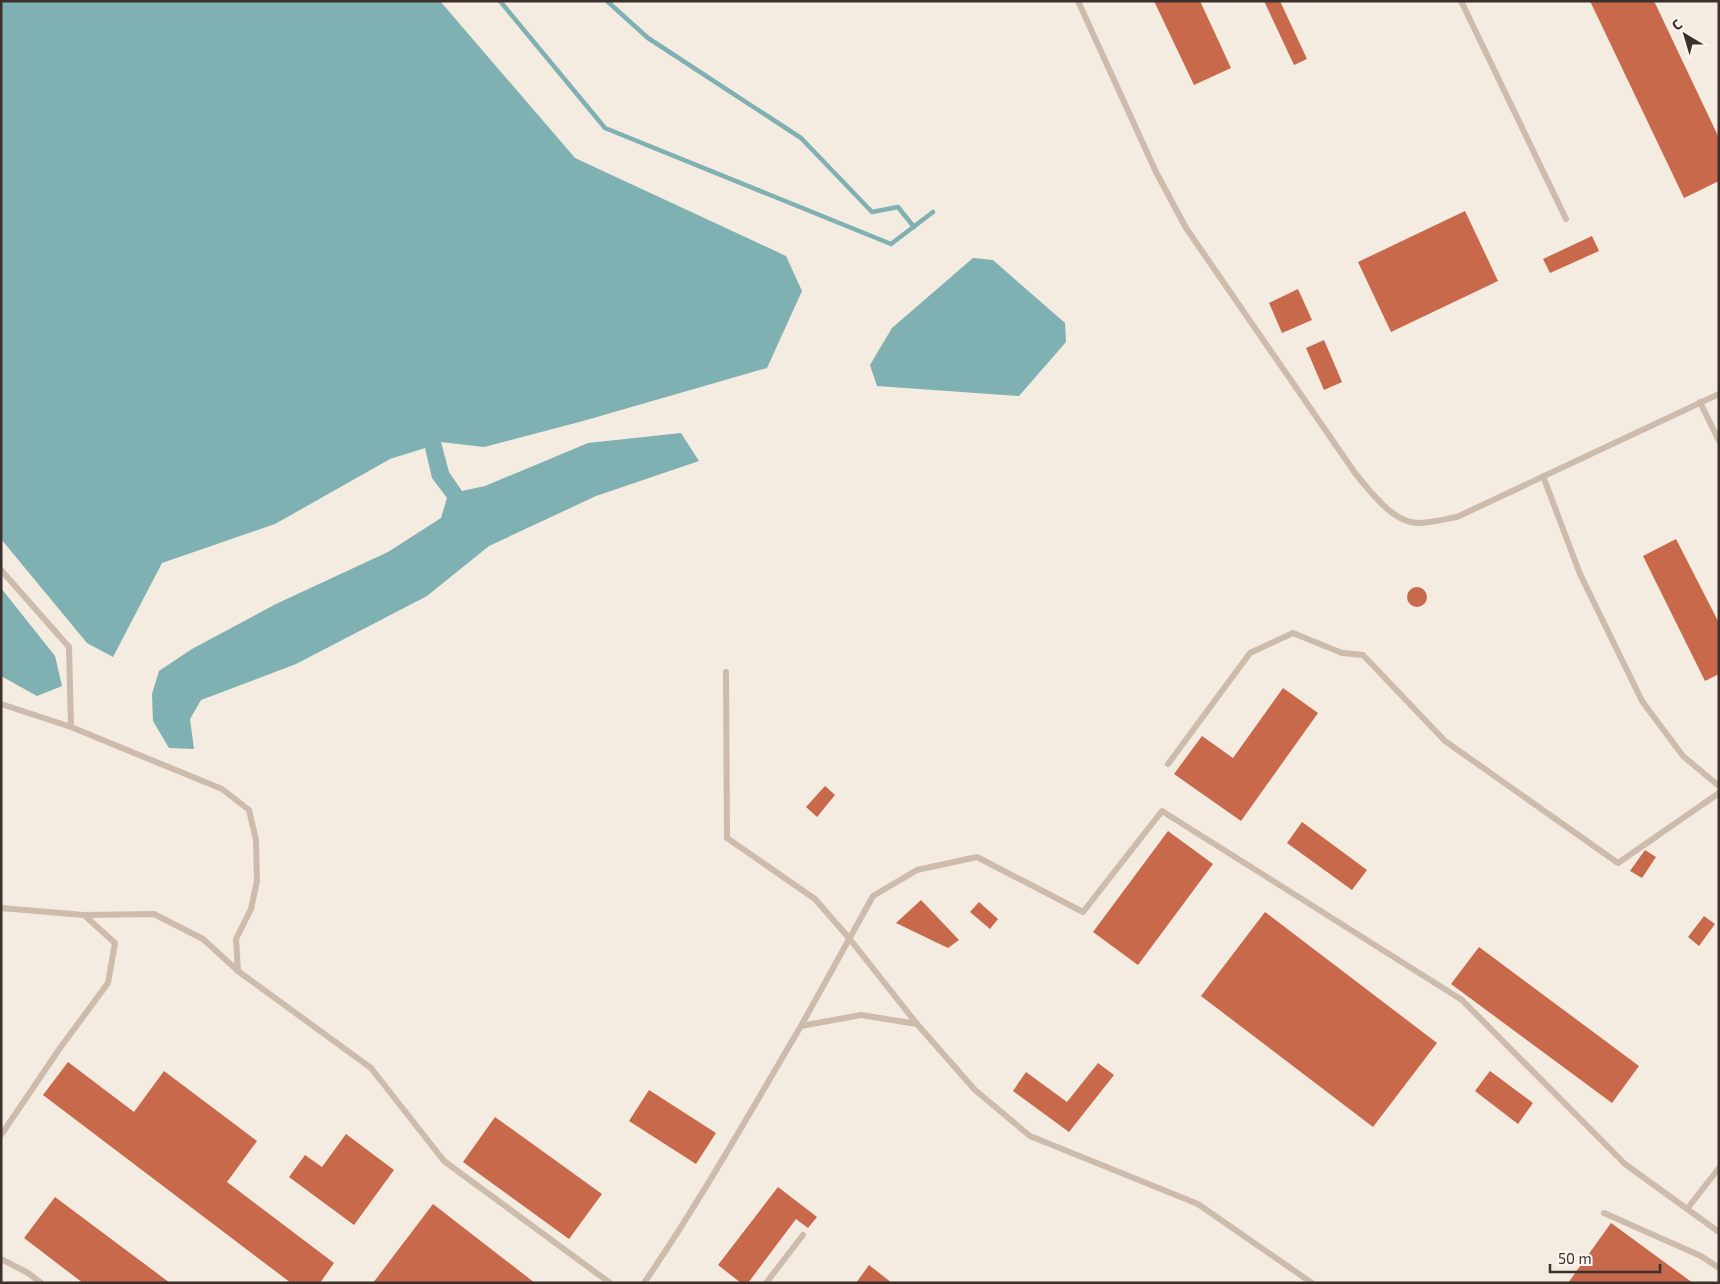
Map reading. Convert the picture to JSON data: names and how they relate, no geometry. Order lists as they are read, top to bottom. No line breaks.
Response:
{"scale_bar":"50 m","north":"top left"}
